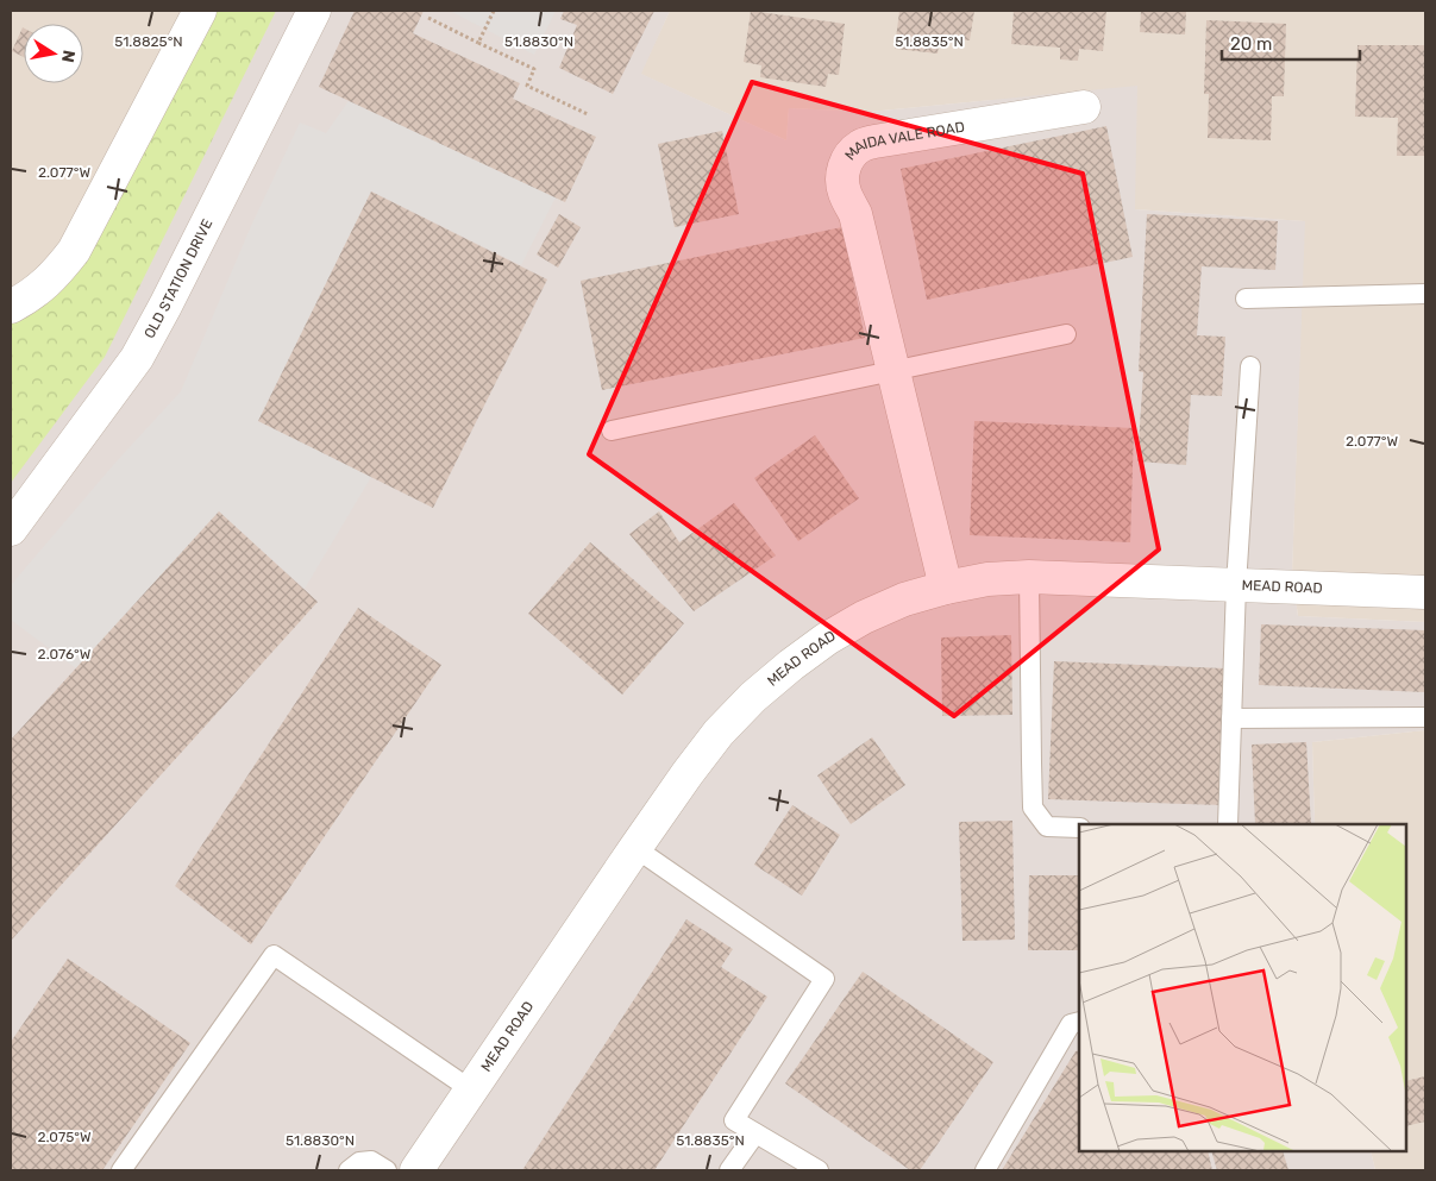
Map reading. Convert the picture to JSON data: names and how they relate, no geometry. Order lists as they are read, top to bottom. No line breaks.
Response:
{"streets":{"street":["MAIDA VALE ROAD","OLD STATION DRIVE","MEAD ROAD"]},"crossings":[["MAIDA VALE ROAD","MEAD ROAD"]],"scale_bar":"20 m","north":"right","coordinates":["51.8825°N","51.8830°N","51.8835°N","2.077°W","2.076°W","2.075°W"]}
